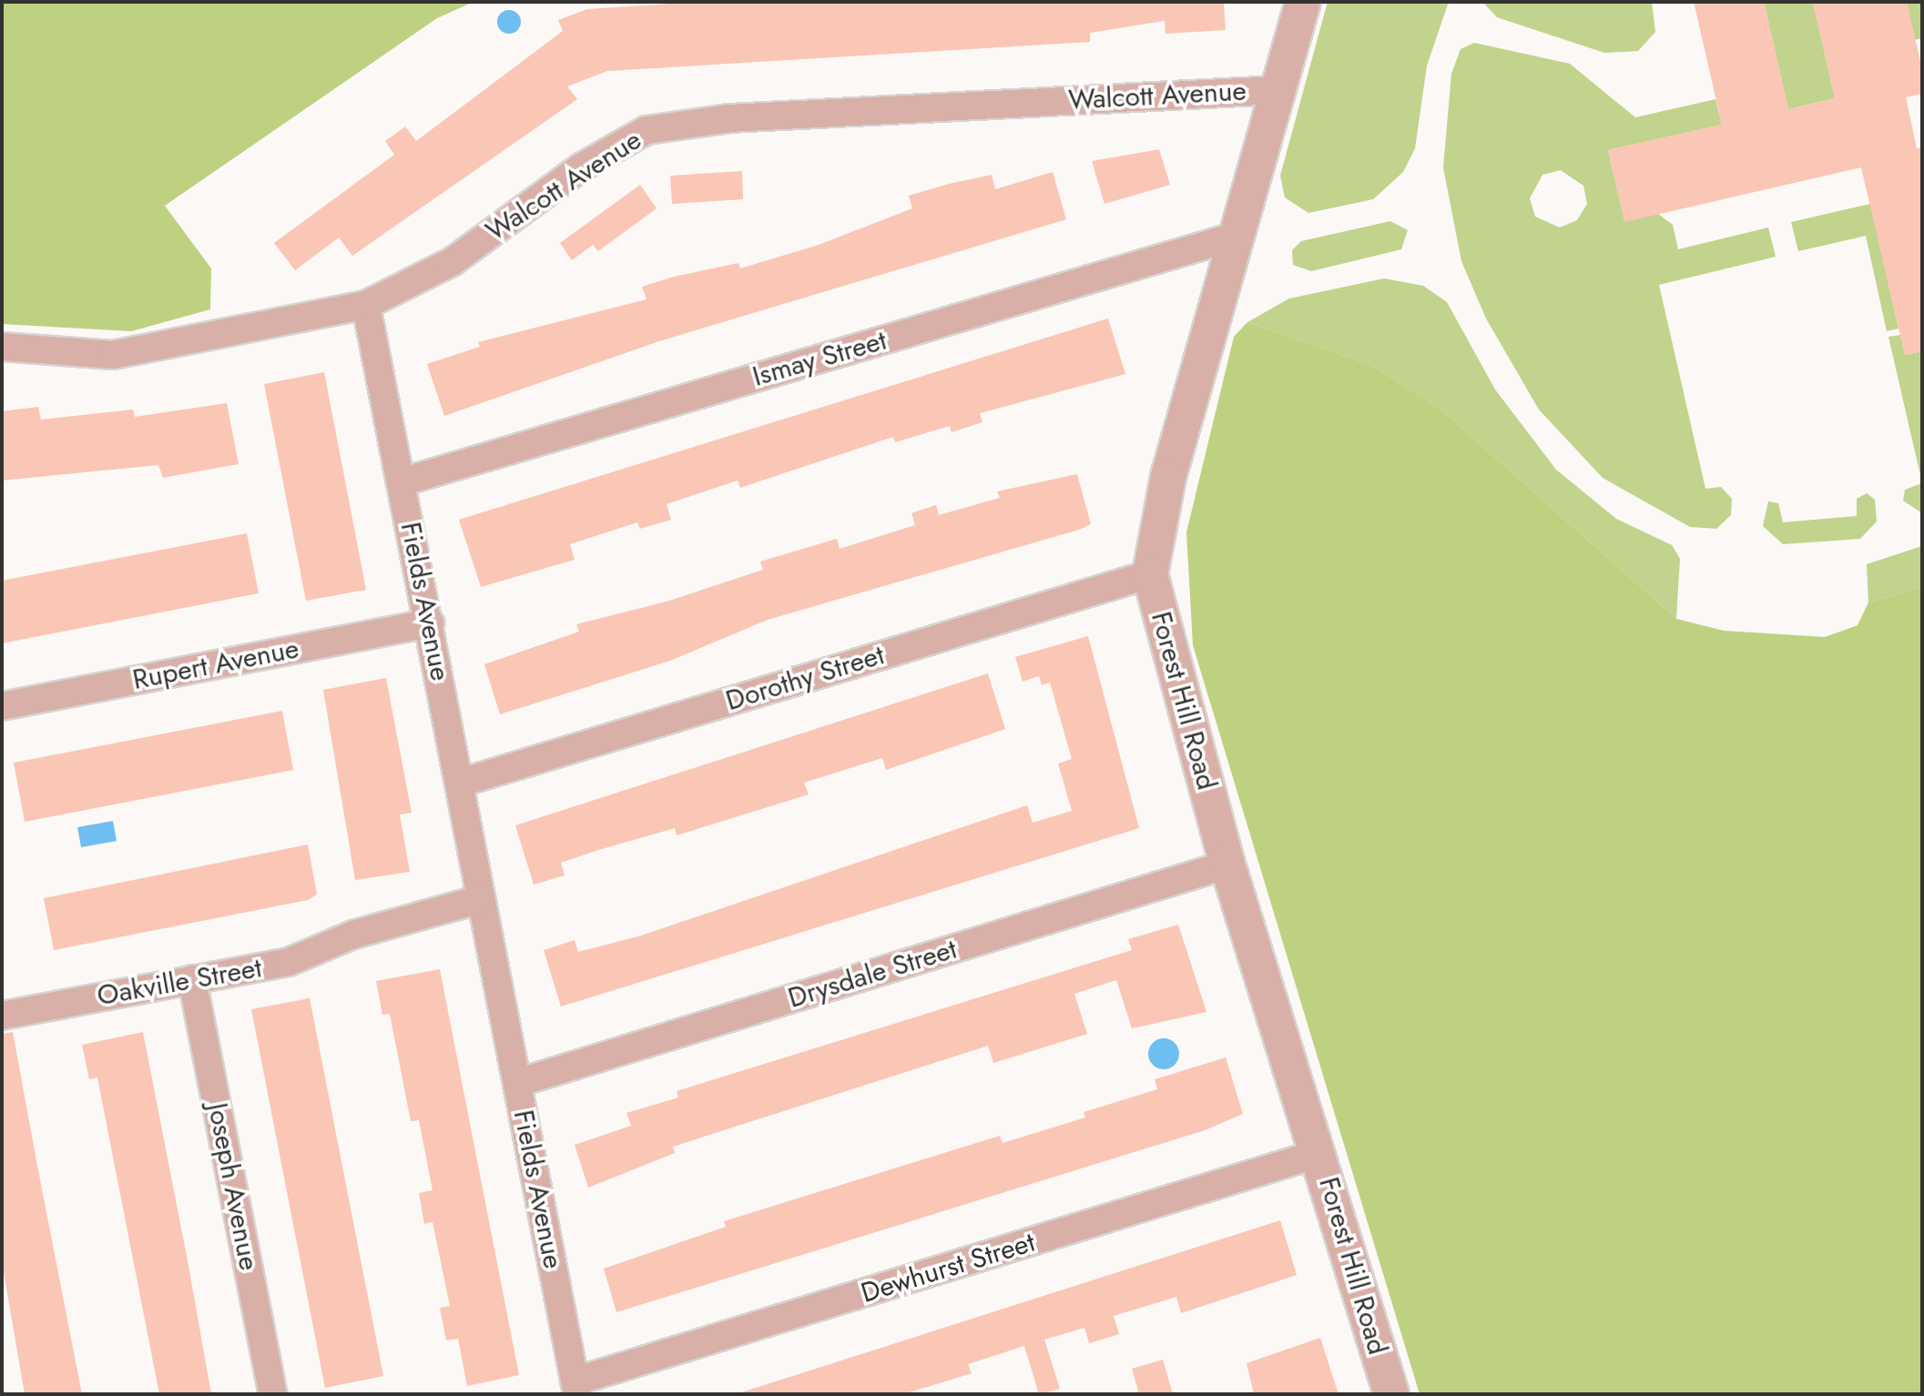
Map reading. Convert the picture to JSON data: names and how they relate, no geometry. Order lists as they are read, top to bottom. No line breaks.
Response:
{"streets":{"street":["Walcott Avenue","Ismay Street","Fields Avenue","Rupert Avenue","Dorothy Street","Forest Hill Road","Drysdale Street","Oakville Street","Joseph Avenue","Dewhurst Street"]},"crossings":[["Walcott Avenue","Fields Avenue"],["Walcott Avenue","Forest Hill Road"],["Ismay Street","Fields Avenue"],["Ismay Street","Forest Hill Road"],["Fields Avenue","Rupert Avenue"],["Fields Avenue","Dorothy Street"],["Fields Avenue","Drysdale Street"],["Fields Avenue","Oakville Street"],["Fields Avenue","Dewhurst Street"],["Dorothy Street","Forest Hill Road"],["Forest Hill Road","Drysdale Street"],["Forest Hill Road","Dewhurst Street"],["Oakville Street","Joseph Avenue"]]}
